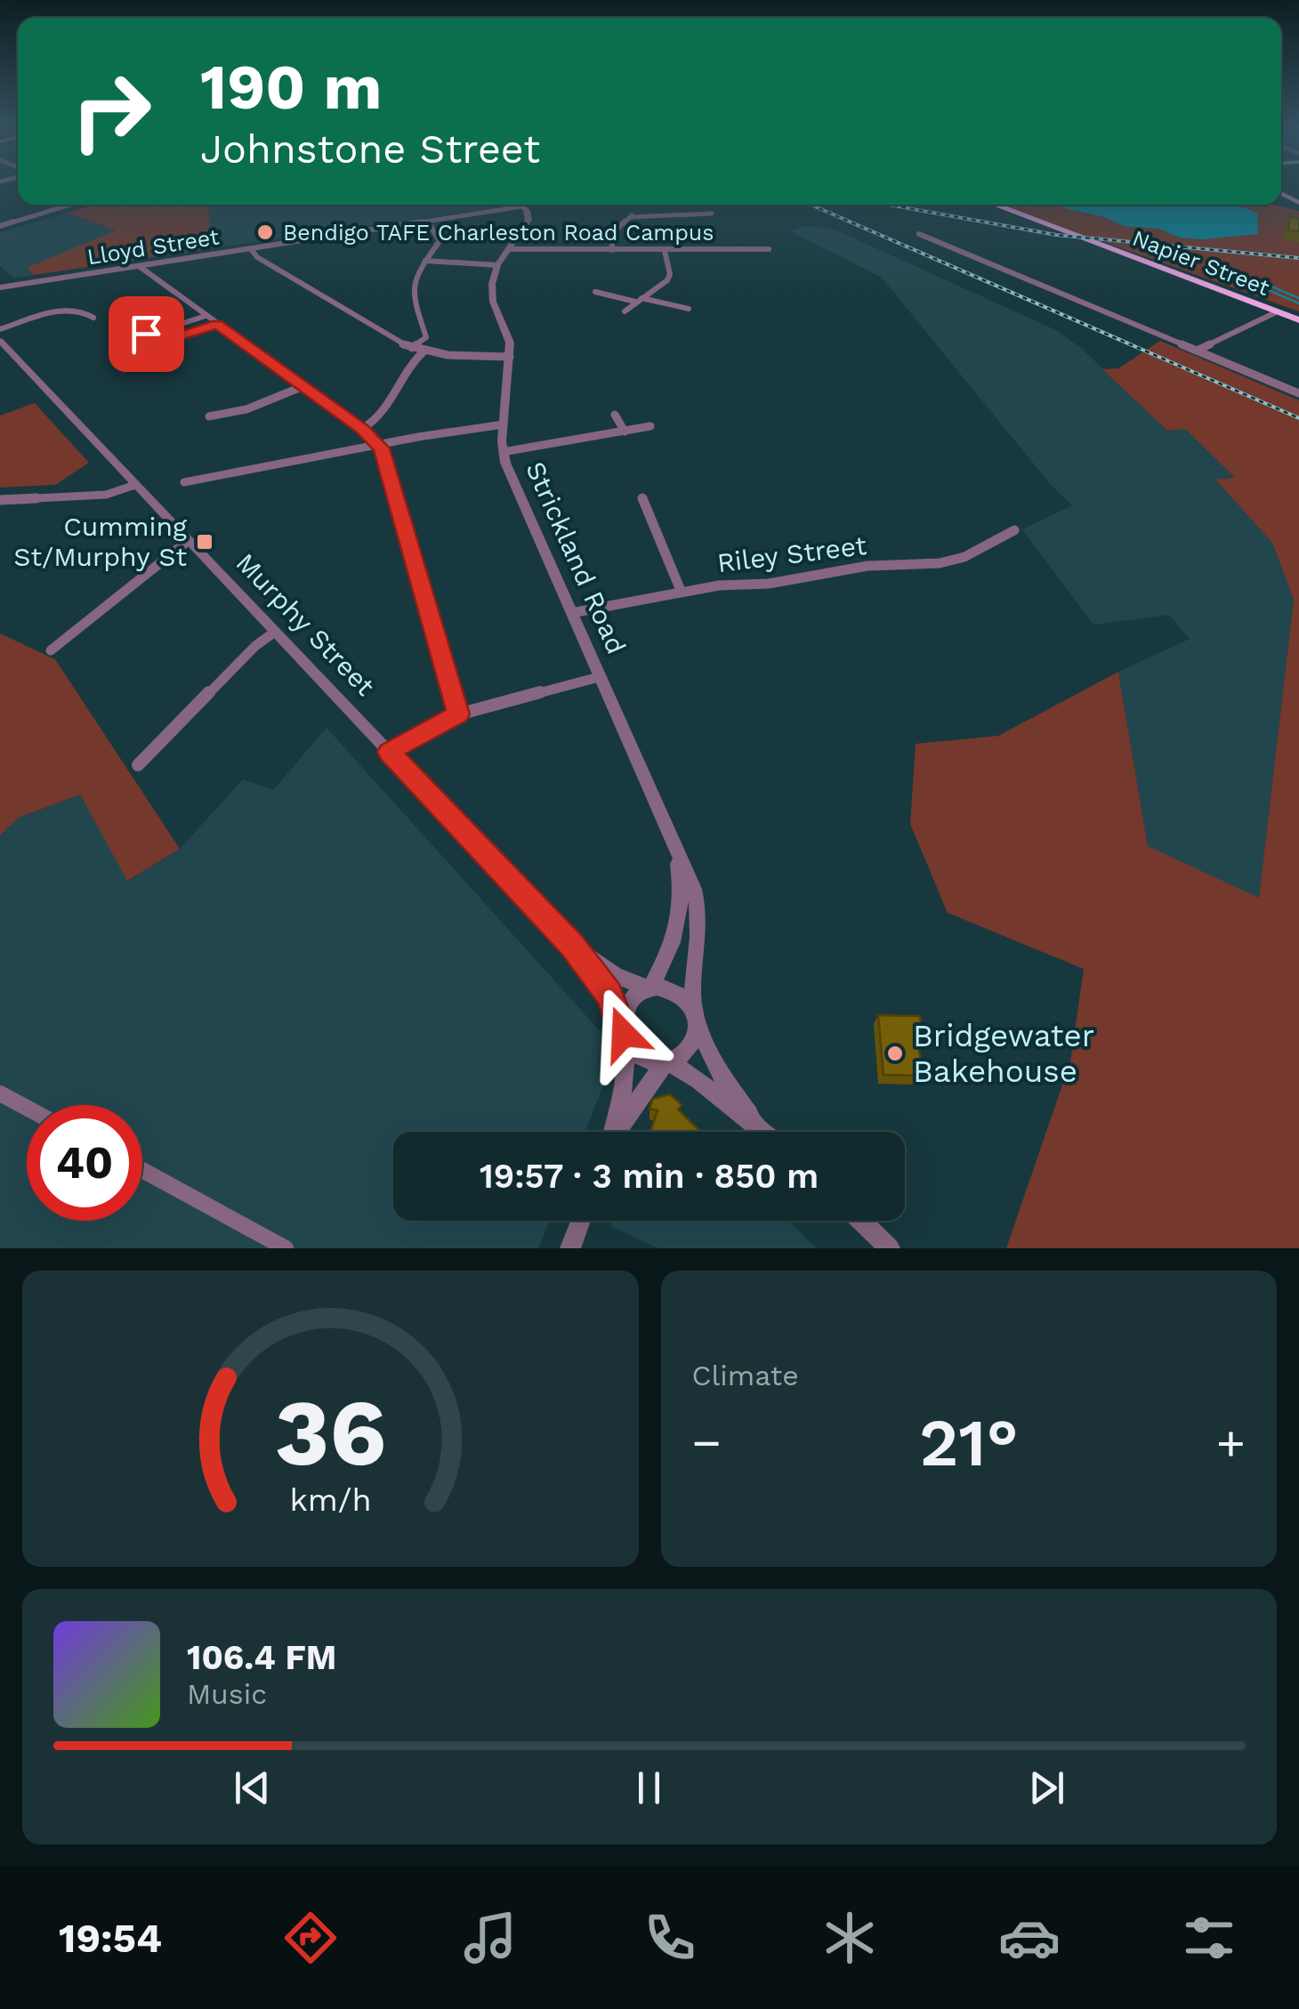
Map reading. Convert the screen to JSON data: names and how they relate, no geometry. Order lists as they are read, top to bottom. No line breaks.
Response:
{"streets":{"highway":["Napier Street"],"street":["Lloyd Street","Riley Street","Strickland Road","Murphy Street"]},"crossings":[["Riley Street","Strickland Road"],["Strickland Road","Murphy Street"]],"places":{"other":["Bendigo TAFE Charleston Road Campus","Bridgewater Bakehouse"],"transit":["Cumming St/Murphy St"]},"page":{"turn":["190 m","Johnstone Street"],"limit":"40","trip":"19:57 · 3 min · 850 m","tile":"Climate","heat":["−","21°","+"],"song":["106.4 FM","Music"],"tabs":"19:54","gauge":["36","km/h"]}}
